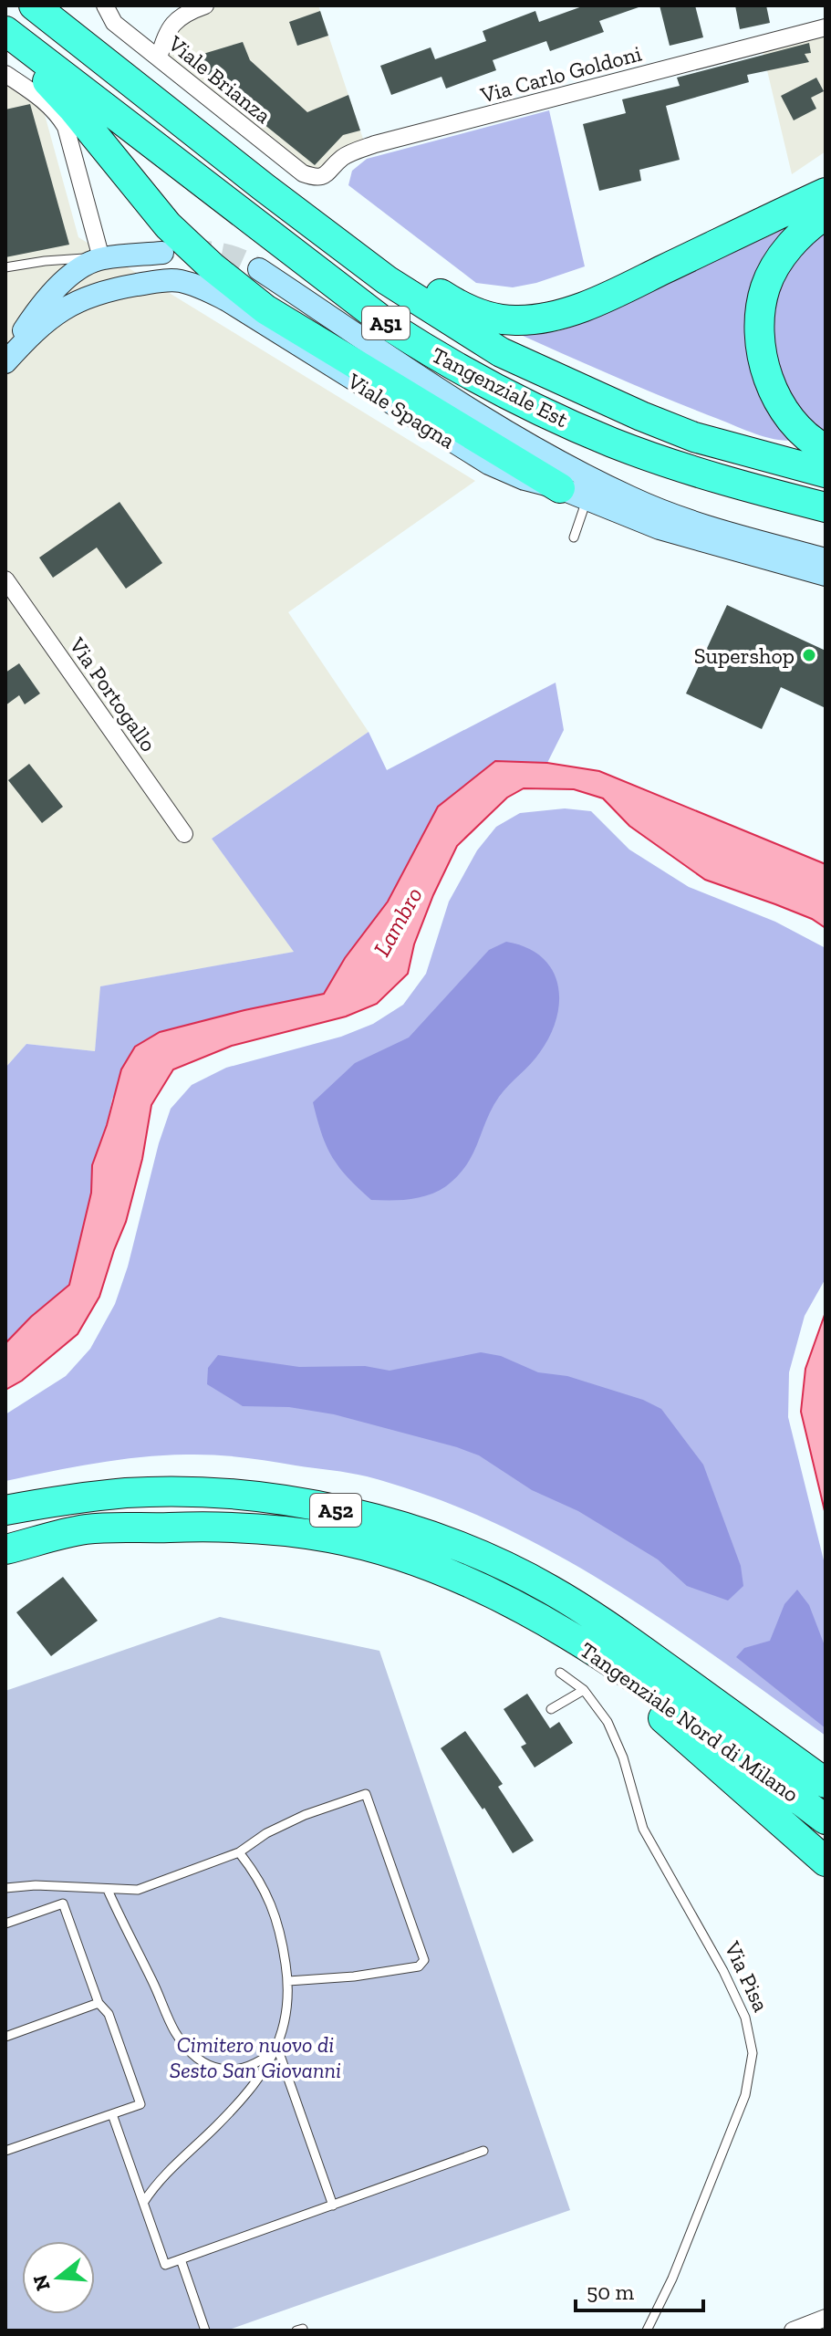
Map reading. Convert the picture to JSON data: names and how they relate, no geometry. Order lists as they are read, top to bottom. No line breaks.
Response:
{"streets":{"highway":["A51","Tangenziale Est","A52","Tangenziale Nord di Milano"],"street":["Via Carlo Goldoni","Viale Brianza","Viale Spagna","Via Portogallo"],"lane":["Via Pisa"]},"crossings":[["Via Carlo Goldoni","Viale Brianza"],["A52","Tangenziale Nord di Milano"]],"water":["Lambro"],"parks":["Cimitero nuovo di Sesto San Giovanni"],"places":["Supershop"],"scale_bar":"50 m","north":"left"}
